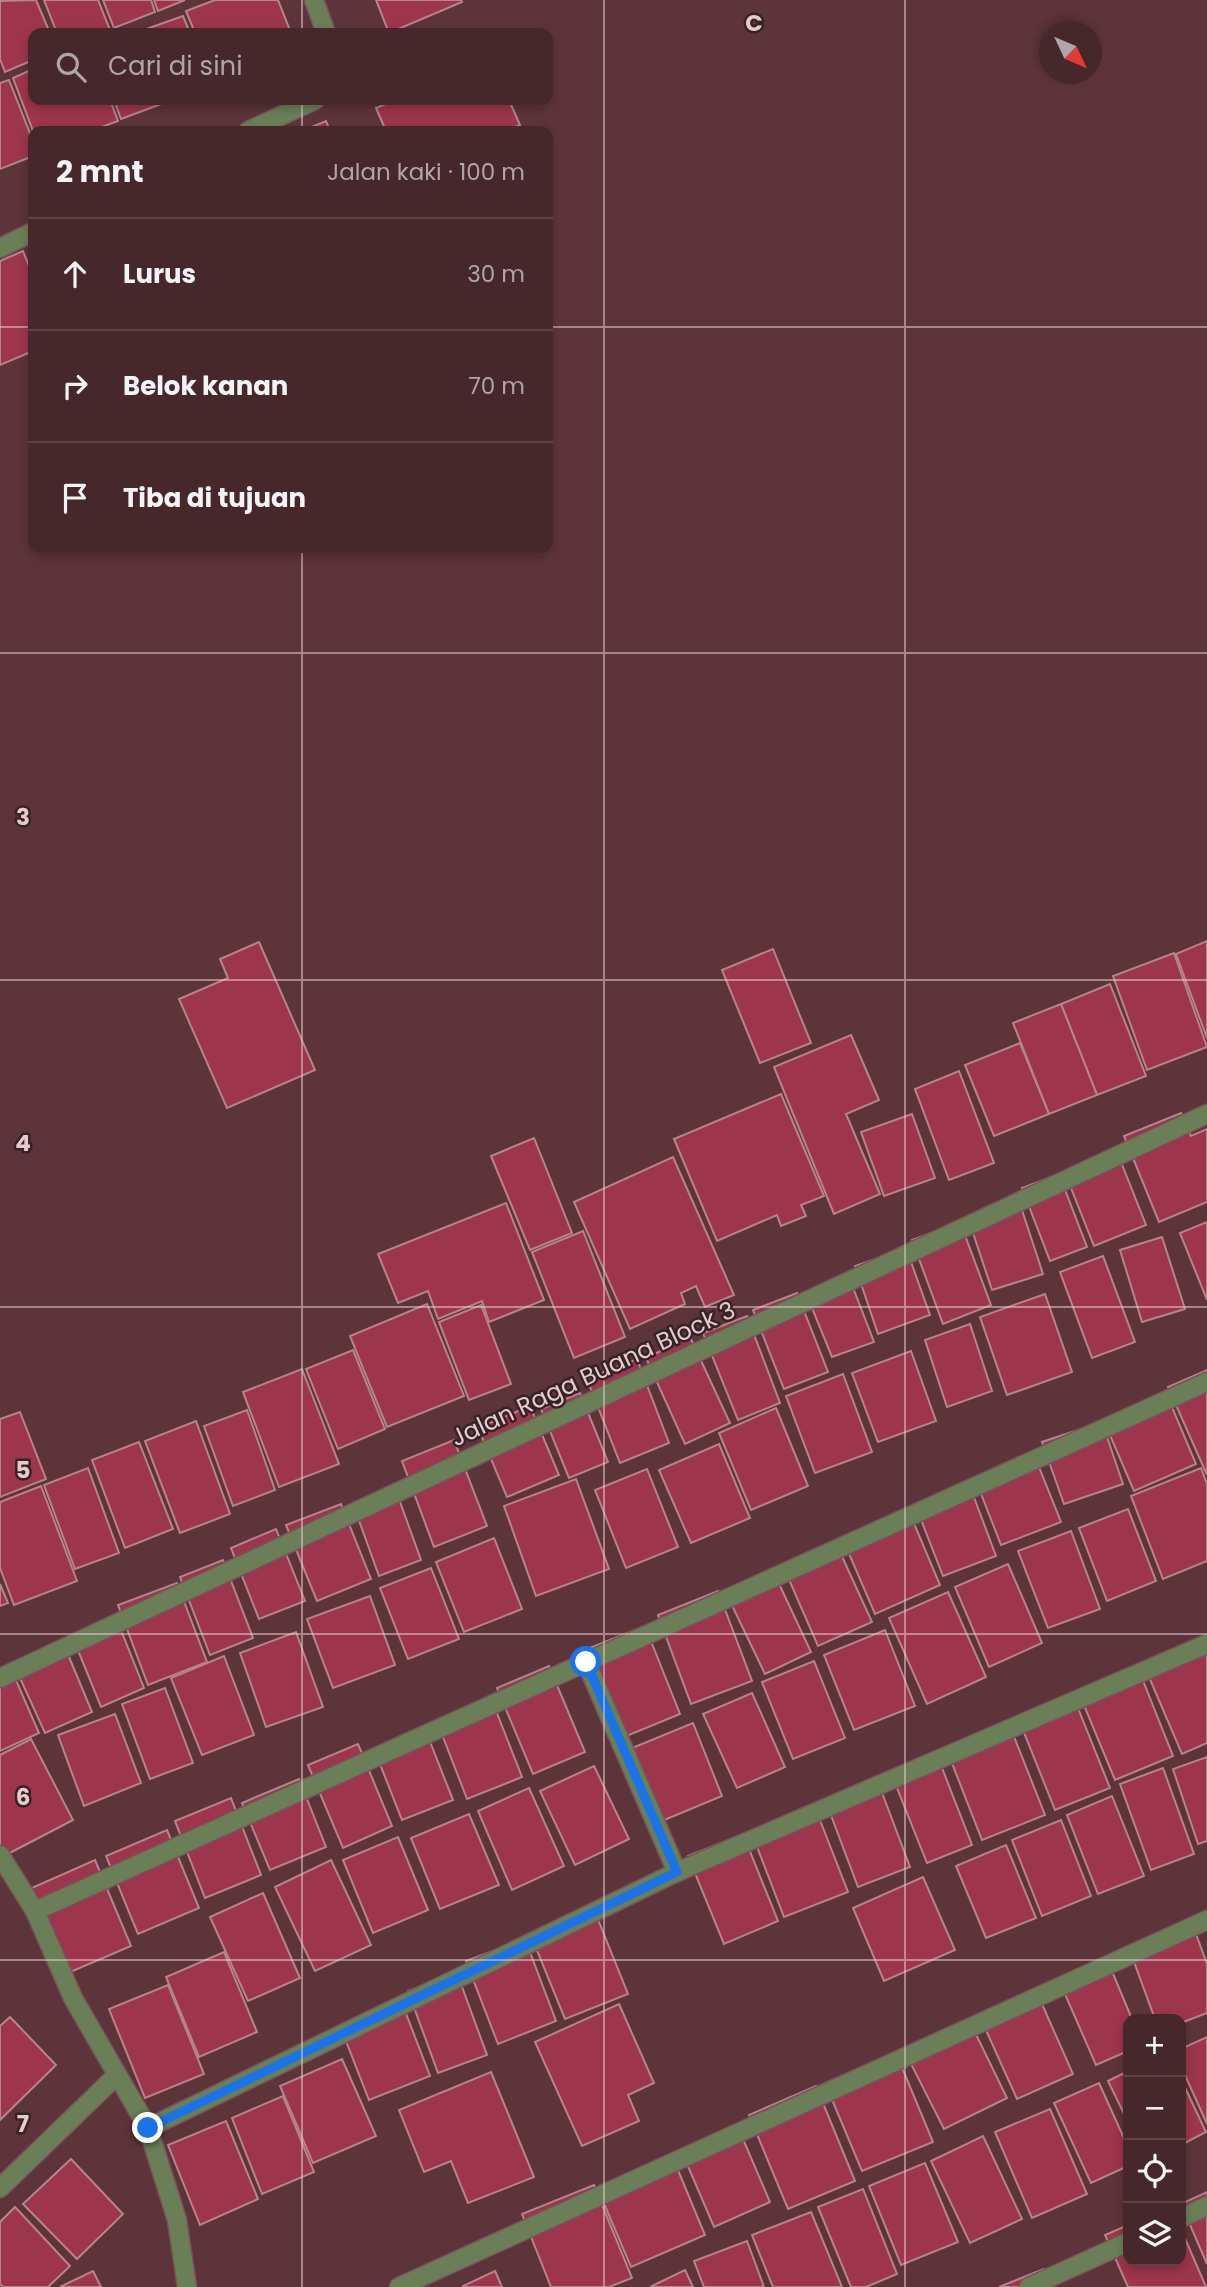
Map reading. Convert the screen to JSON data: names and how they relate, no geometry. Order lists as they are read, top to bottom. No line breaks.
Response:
{"streets":{"street":["Jalan Raga Buana Block 3"]},"north":"bottom right","page":{"search":"Cari di sini","heading":["2 mnt","Jalan kaki · 100 m"],"list":[["Lurus","30 m"],["Belok kanan","70 m"],"Tiba di tujuan"],"map_buttons":["+","−"]},"grid":{"columns":["C"],"rows":["3","4","5","6","7"]}}
